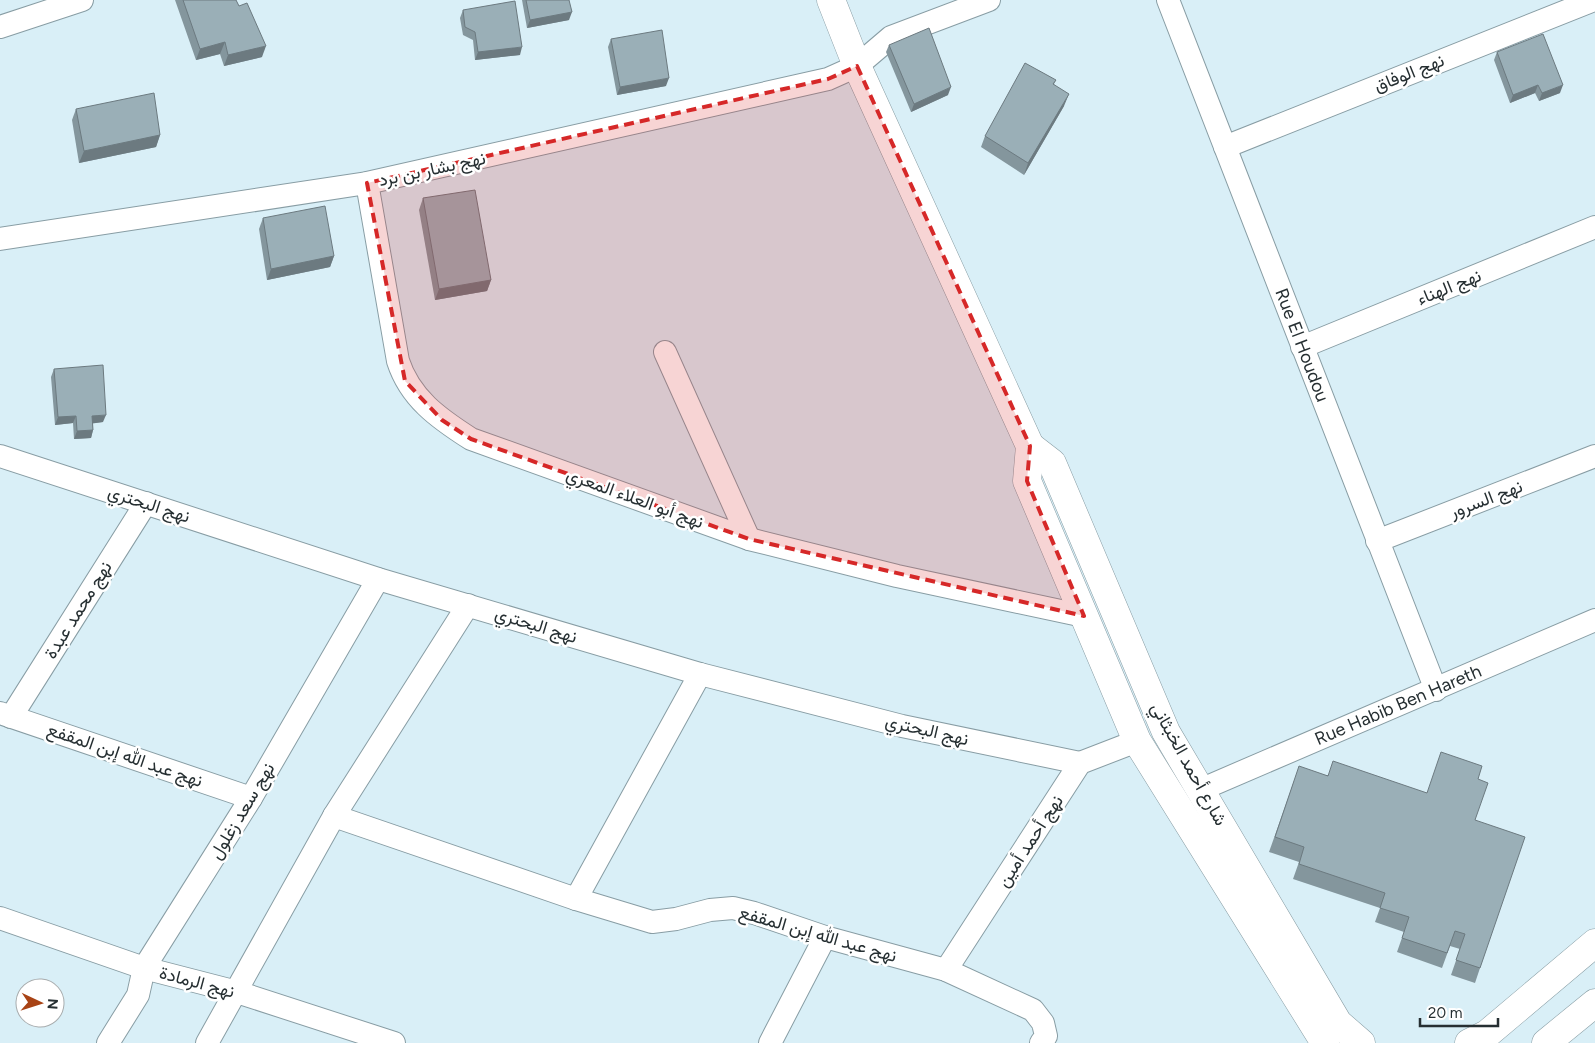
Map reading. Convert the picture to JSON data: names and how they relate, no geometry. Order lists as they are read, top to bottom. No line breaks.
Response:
{"streets":{"main road":["شارع أحمد الخبثاني"],"street":["نهج الوفاق","نهج بشار بن برد","نهج الهناء","Rue El Houdou","نهج أبو العلاء المعري","نهج السرور","نهج البحتري","نهج محمد عبدة","Rue Habib Ben Hareth","نهج عبد الله إبن المقفع","نهج سعد زغلول","نهج أحمد أمين","نهج الرمادة"]},"crossings":[["نهج الوفاق","Rue El Houdou"],["نهج بشار بن برد","نهج أبو العلاء المعري"],["نهج الهناء","Rue El Houdou"],["Rue El Houdou","نهج السرور"],["Rue El Houdou","Rue Habib Ben Hareth"],["نهج البحتري","نهج محمد عبدة"],["نهج البحتري","نهج سعد زغلول"],["نهج البحتري","نهج أحمد أمين"],["نهج محمد عبدة","نهج عبد الله إبن المقفع"],["Rue Habib Ben Hareth","شارع أحمد الخبثاني"],["نهج عبد الله إبن المقفع","نهج سعد زغلول"],["نهج عبد الله إبن المقفع","نهج أحمد أمين"],["نهج سعد زغلول","نهج الرمادة"]],"scale_bar":"20 m","north":"right"}
